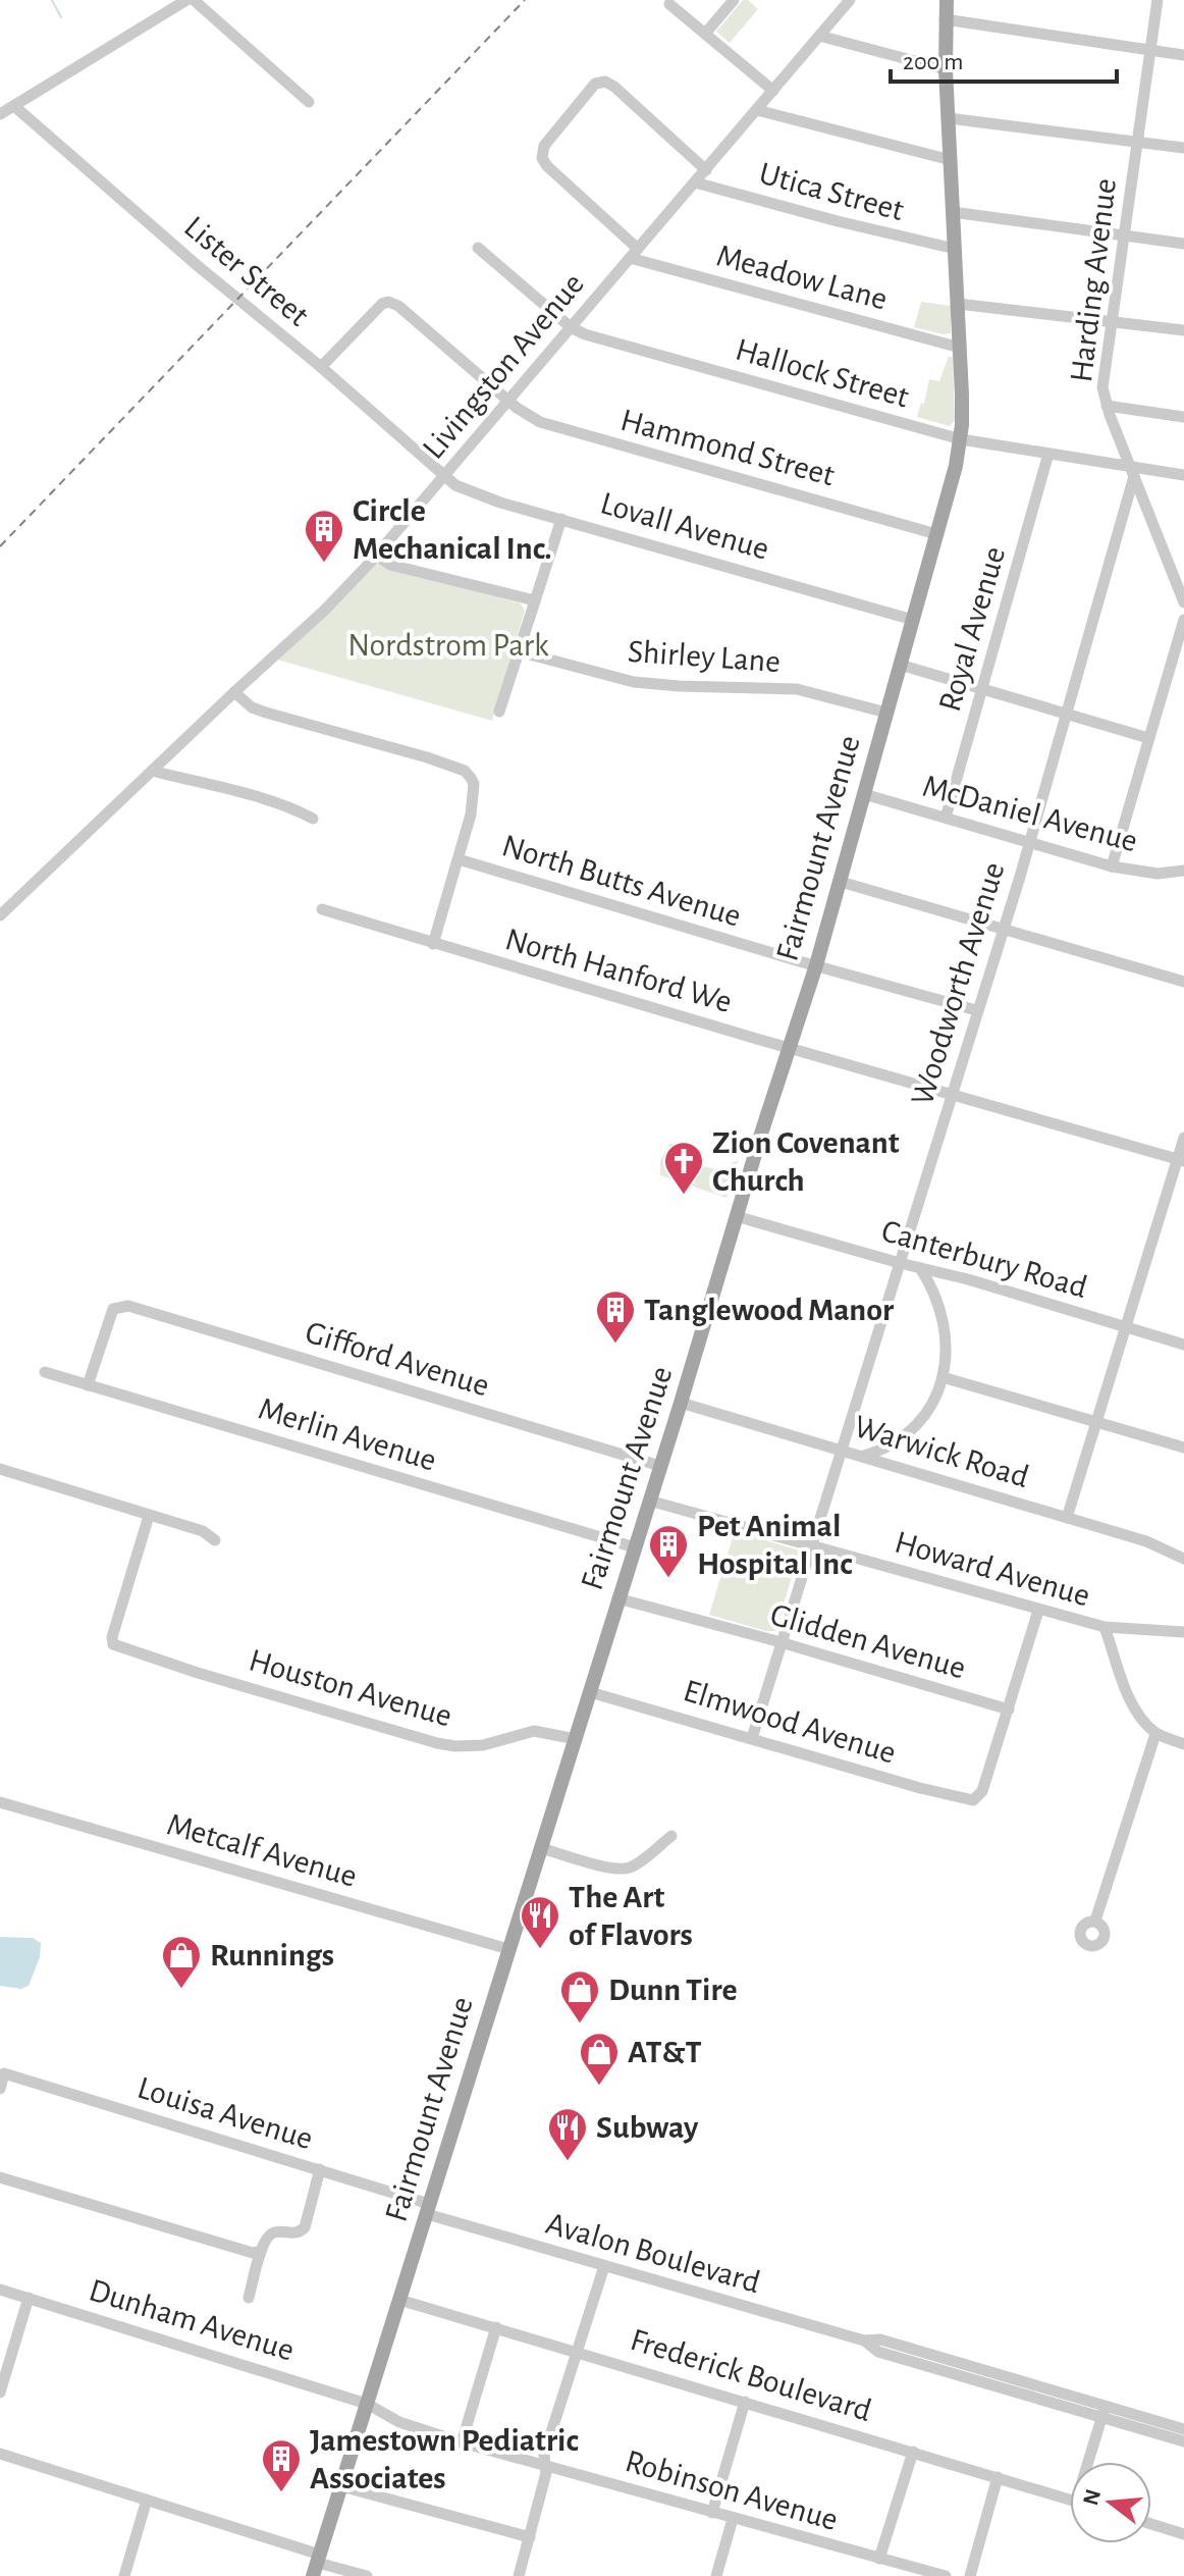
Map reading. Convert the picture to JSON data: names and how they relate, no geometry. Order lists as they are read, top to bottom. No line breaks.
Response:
{"streets":{"main road":["Fairmount Avenue"],"street":["Utica Street","Lister Street","Meadow Lane","Harding Avenue","Livingston Avenue","Hallock Street","Hammond Street","Lovall Avenue","Royal Avenue","Shirley Lane","McDaniel Avenue","North Butts Avenue","North Hanford We","Woodworth Avenue","Canterbury Road","Gifford Avenue","Merlin Avenue","Warwick Road","Howard Avenue","Glidden Avenue","Houston Avenue","Elmwood Avenue","Metcalf Avenue","Louisa Avenue","Avalon Boulevard","Dunham Avenue","Frederick Boulevard","Robinson Avenue"]},"crossings":[["Utica Street","Livingston Avenue"],["Utica Street","Fairmount Avenue"],["Lister Street","Livingston Avenue"],["Lister Street","Hammond Street"],["Lister Street","Lovall Avenue"],["Meadow Lane","Livingston Avenue"],["Meadow Lane","Fairmount Avenue"],["Harding Avenue","Hallock Street"],["Harding Avenue","Woodworth Avenue"],["Livingston Avenue","Hallock Street"],["Livingston Avenue","Hammond Street"],["Livingston Avenue","Lovall Avenue"],["Hallock Street","Royal Avenue"],["Hallock Street","Fairmount Avenue"],["Hallock Street","Woodworth Avenue"],["Hammond Street","Fairmount Avenue"],["Lovall Avenue","Fairmount Avenue"],["Royal Avenue","McDaniel Avenue"],["Shirley Lane","Fairmount Avenue"],["McDaniel Avenue","Fairmount Avenue"],["McDaniel Avenue","Woodworth Avenue"],["Fairmount Avenue","North Butts Avenue"],["Fairmount Avenue","North Hanford We"],["Fairmount Avenue","Canterbury Road"],["Fairmount Avenue","Gifford Avenue"],["Fairmount Avenue","Merlin Avenue"],["Fairmount Avenue","Warwick Road"],["Fairmount Avenue","Howard Avenue"],["Fairmount Avenue","Glidden Avenue"],["Fairmount Avenue","Houston Avenue"],["Fairmount Avenue","Elmwood Avenue"],["Fairmount Avenue","Metcalf Avenue"],["Fairmount Avenue","Louisa Avenue"],["Fairmount Avenue","Avalon Boulevard"],["Fairmount Avenue","Dunham Avenue"],["Fairmount Avenue","Frederick Boulevard"],["Fairmount Avenue","Robinson Avenue"],["North Butts Avenue","Woodworth Avenue"],["North Hanford We","Woodworth Avenue"],["Woodworth Avenue","Canterbury Road"],["Woodworth Avenue","Warwick Road"],["Woodworth Avenue","Howard Avenue"],["Woodworth Avenue","Glidden Avenue"],["Woodworth Avenue","Elmwood Avenue"],["Gifford Avenue","Merlin Avenue"],["Glidden Avenue","Elmwood Avenue"],["Louisa Avenue","Avalon Boulevard"],["Dunham Avenue","Robinson Avenue"]],"parks":["Nordstrom Park"],"places":{"building":["Circle Mechanical Inc.","Tanglewood Manor","Pet Animal Hospital Inc","Jamestown Pediatric Associates"],"church":["Zion Covenant Church"],"restaurant":["The Art of Flavors","Subway"],"shop":["Runnings","Dunn Tire","AT&T"]},"scale_bar":"200 m","north":"left"}
